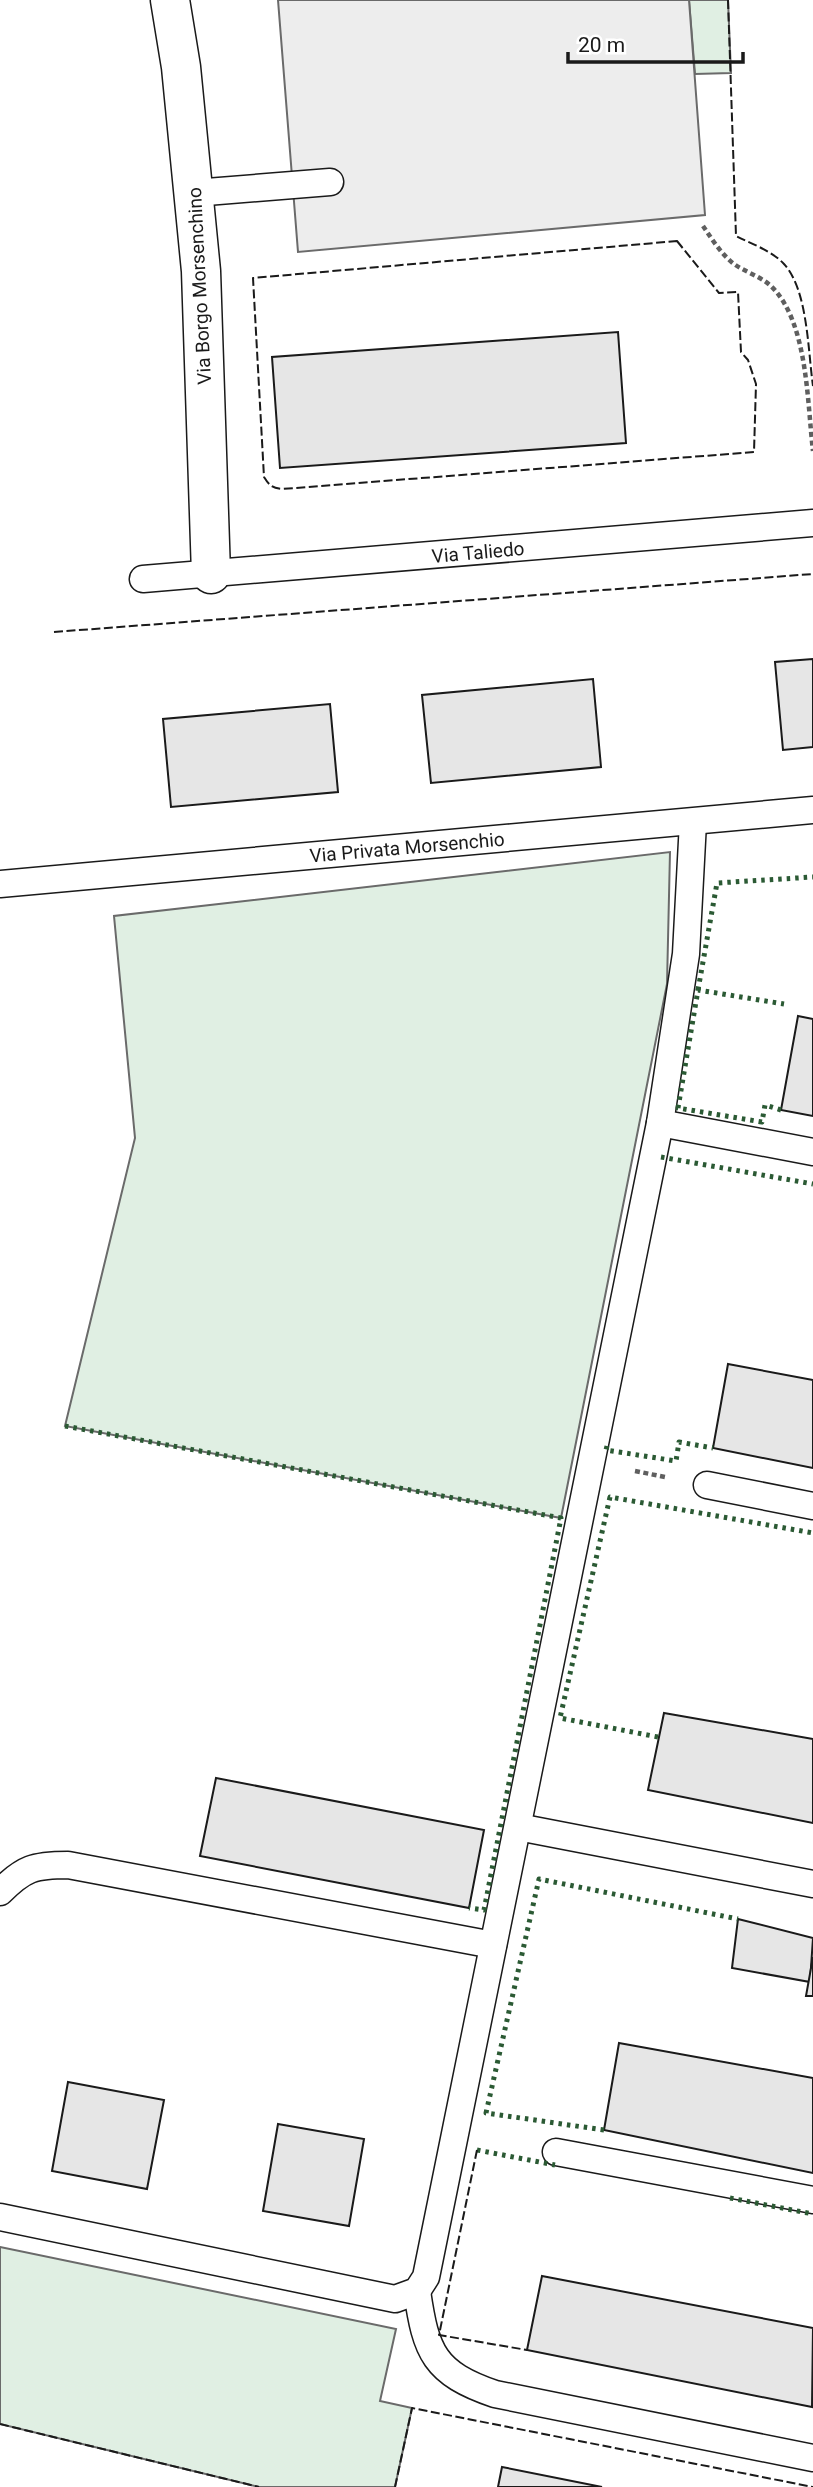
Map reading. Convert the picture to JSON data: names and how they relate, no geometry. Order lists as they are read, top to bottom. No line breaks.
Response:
{"streets":{"street":["Via Borgo Morsenchino"],"lane":["Via Taliedo","Via Privata Morsenchio"]},"crossings":[["Via Borgo Morsenchino","Via Taliedo"]],"scale_bar":"20 m"}
